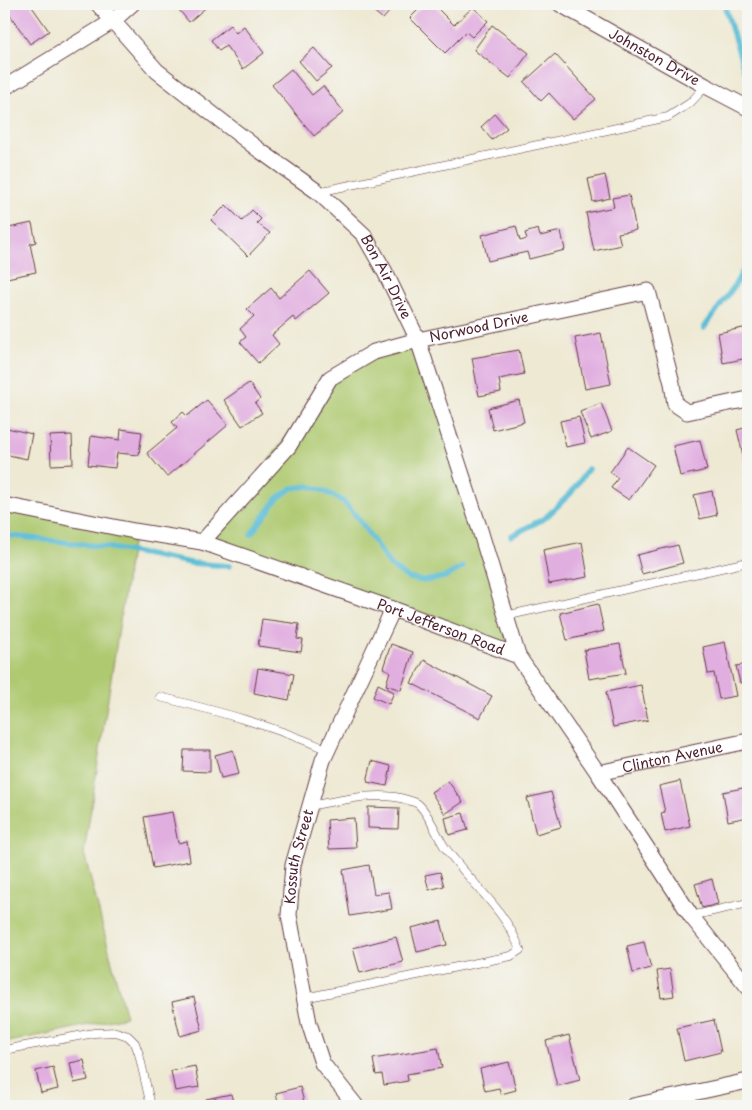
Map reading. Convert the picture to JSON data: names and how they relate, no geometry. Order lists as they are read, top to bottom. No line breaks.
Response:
{"streets":{"street":["Johnston Drive","Bon Air Drive","Norwood Drive","Port Jefferson Road","Clinton Avenue","Kossuth Street"]},"crossings":[["Bon Air Drive","Norwood Drive"],["Bon Air Drive","Port Jefferson Road"],["Norwood Drive","Port Jefferson Road"],["Port Jefferson Road","Clinton Avenue"],["Port Jefferson Road","Kossuth Street"]]}
